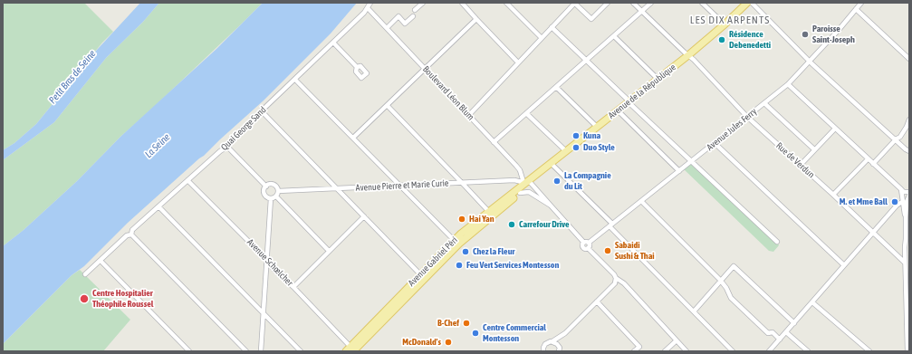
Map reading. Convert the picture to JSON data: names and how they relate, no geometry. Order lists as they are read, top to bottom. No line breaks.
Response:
{"streets":{"main road":["Avenue de la République","Avenue Gabriel Péri"],"street":["Boulevard Léon Blum","Quai George Sand","Avenue Jules Ferry","Rue de Verdun","Avenue Pierre et Marie Curie","Avenue Schœlcher"]},"crossings":[["Avenue de la République","Boulevard Léon Blum"],["Avenue de la République","Rue de Verdun"],["Avenue de la République","Avenue Pierre et Marie Curie"],["Avenue de la République","Avenue Gabriel Péri"],["Boulevard Léon Blum","Quai George Sand"],["Boulevard Léon Blum","Avenue Pierre et Marie Curie"],["Boulevard Léon Blum","Avenue Gabriel Péri"],["Quai George Sand","Avenue Schœlcher"],["Avenue Jules Ferry","Rue de Verdun"],["Avenue Pierre et Marie Curie","Avenue Gabriel Péri"],["Avenue Gabriel Péri","Avenue Schœlcher"]],"districts":["LES DIX ARPENTS"],"water":["Petit Bras de Seine","La Seine"],"places":["Paroisse Saint-Joseph","Résidence Debenedetti","Kuna","Duo Style","La Compagnie du Lit","M. et Mme Ball","Hai Yan","Carrefour Drive","Sabaidi Sushi & Thai","Chez la Fleur","Feu Vert Services Montesson","Centre Hospitalier Théophile Roussel","B-Chef","Centre Commercial Montesson","McDonald's"]}
